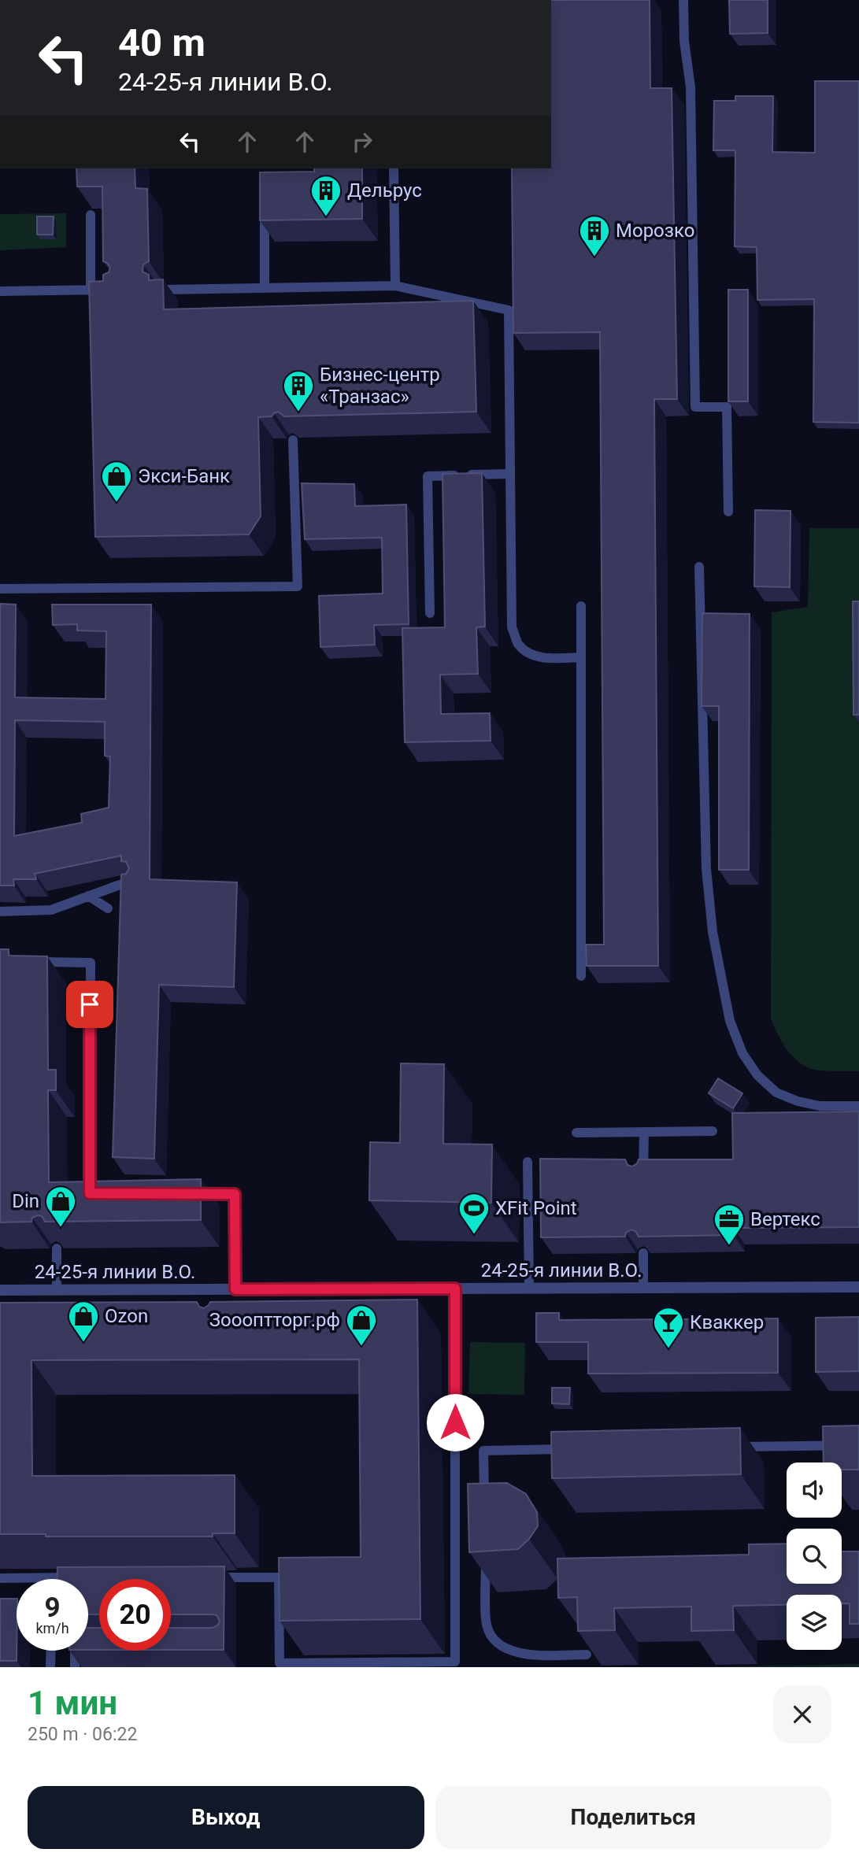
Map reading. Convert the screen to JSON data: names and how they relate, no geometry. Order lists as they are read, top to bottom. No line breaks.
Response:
{"streets":{"street":["24-25-я линии В.О."]},"places":{"building":["Дельрус","Морозко","Бизнес-центр «Транзас»"],"shop":["Экси-Банк","Din","Ozon","Зоооптторг.рф"],"sports":["XFit Point"],"office":["Вертекс"],"bar":["Кваккер"]},"page":{"turn":["40 m","24-25-я линии В.О."],"speed":"9 km/h","limit":"20","heading":["1 мин","250 m · 06:22"],"buttons":["Выход","Поделиться"]}}
